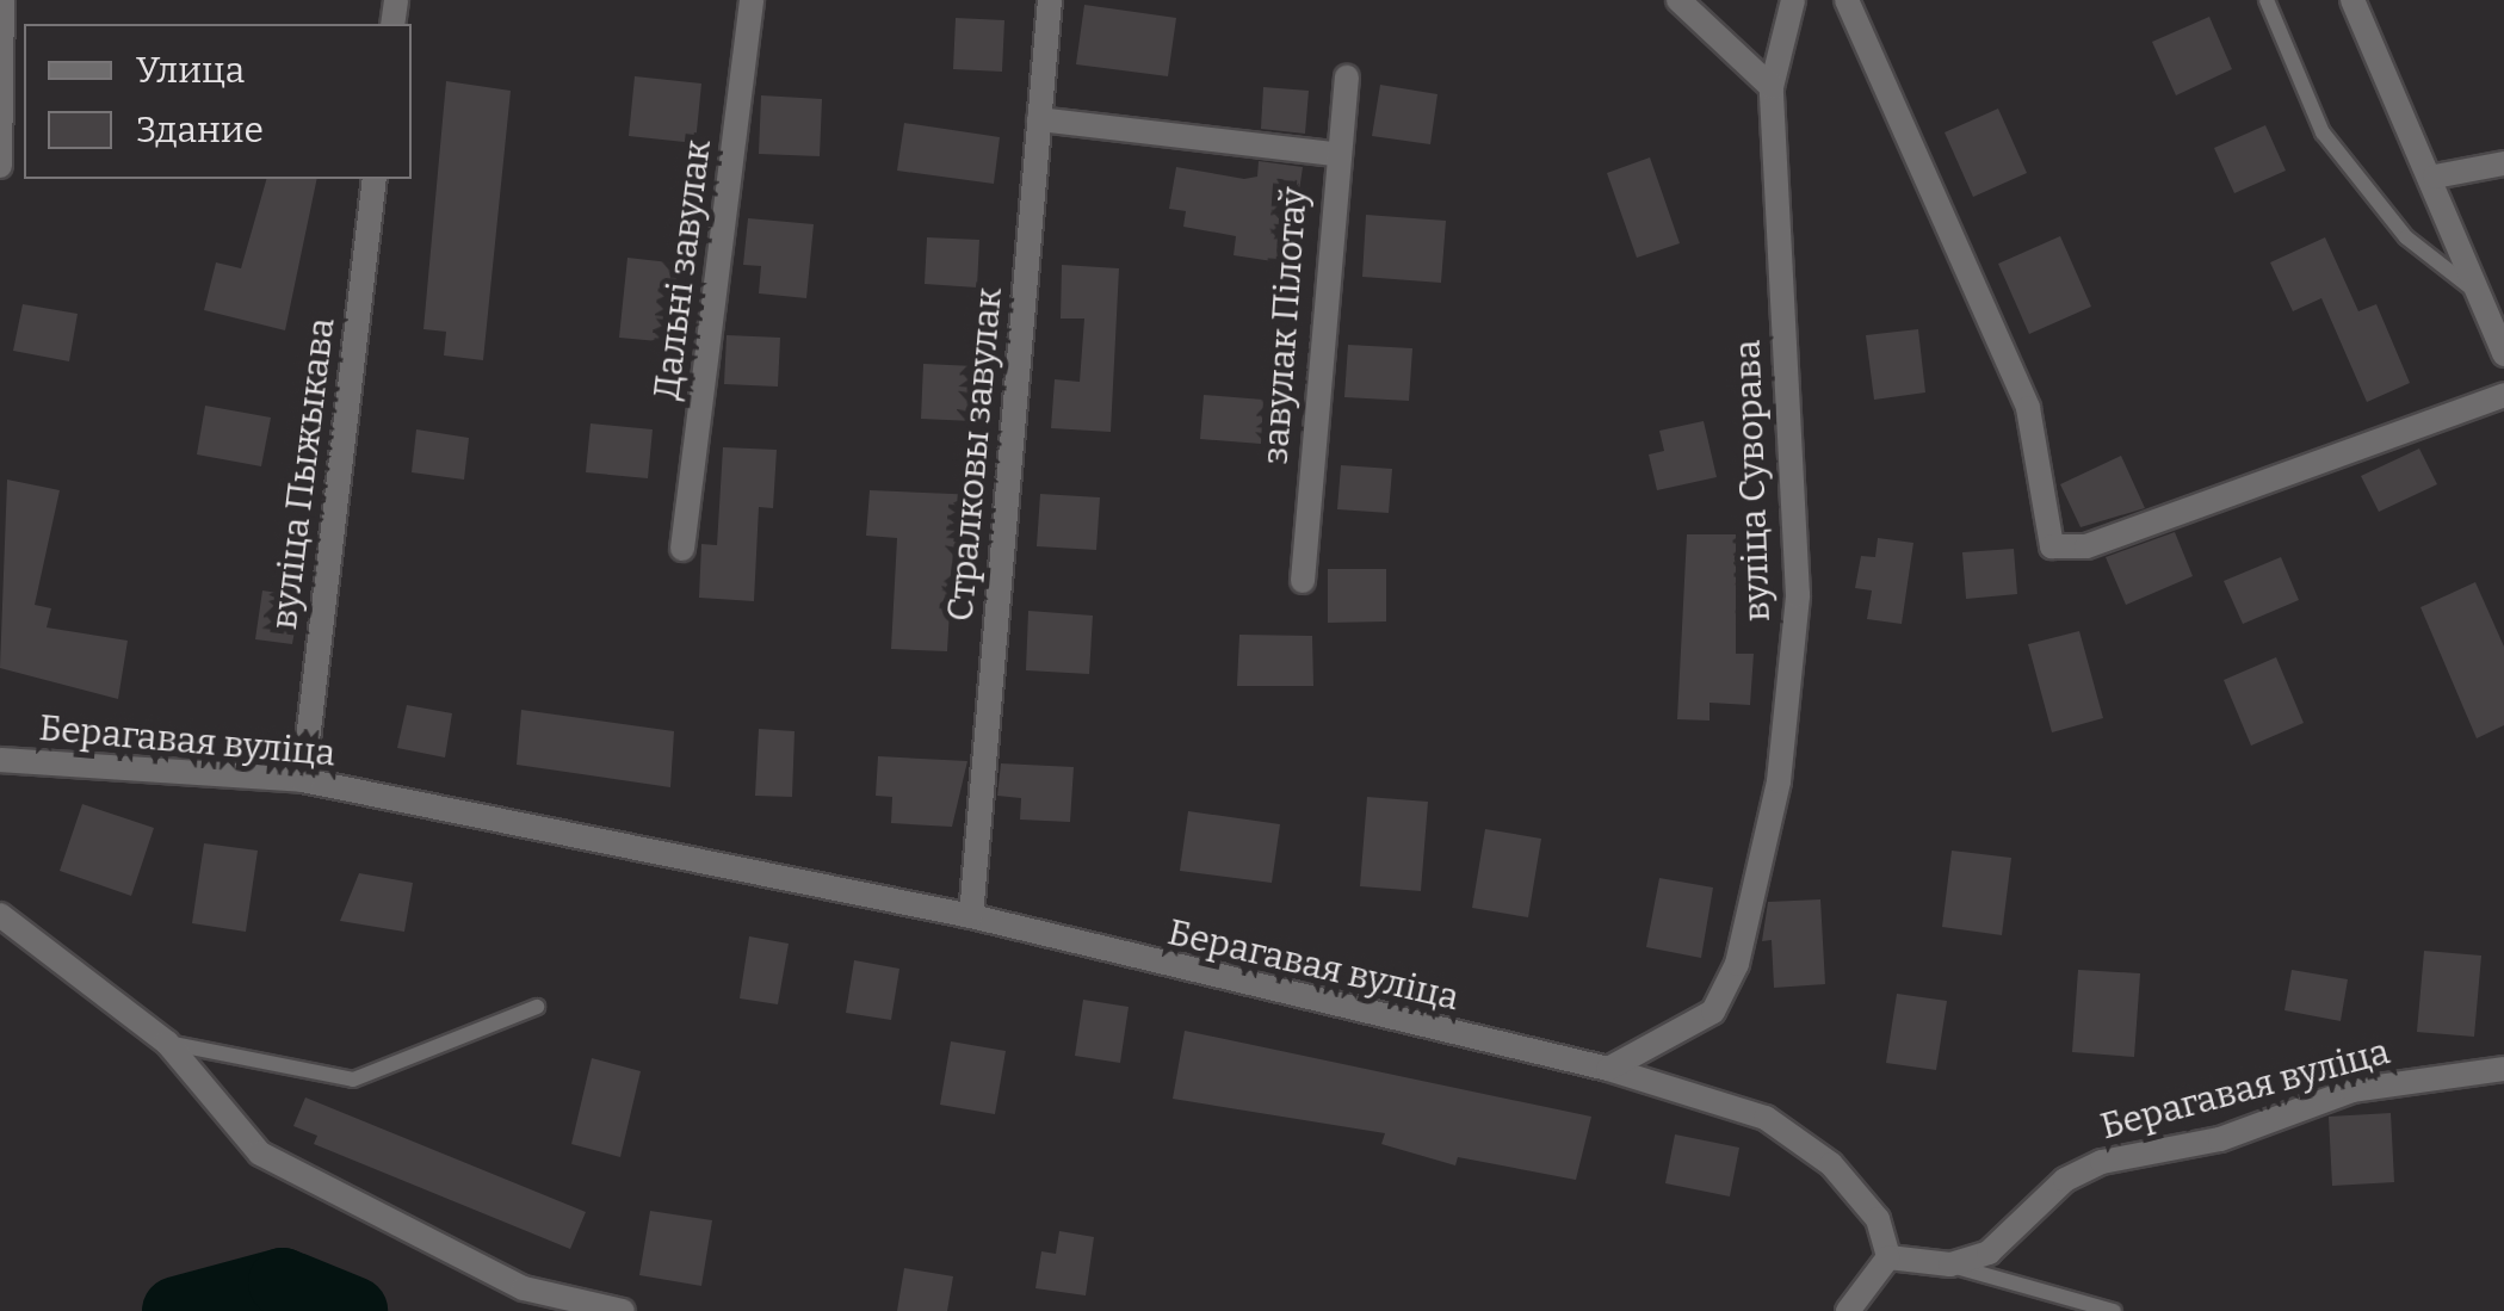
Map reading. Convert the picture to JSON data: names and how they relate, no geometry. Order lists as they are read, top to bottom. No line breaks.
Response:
{"streets":{"street":["Дальні завулак","завулак Пілотаў","Стралковы завулак","вуліца Пыжыкава","вуліца Суворава","Берагавая вуліца"]},"crossings":[["Стралковы завулак","Берагавая вуліца"],["вуліца Пыжыкава","Берагавая вуліца"],["вуліца Суворава","Берагавая вуліца"]],"legend":["Улица","Здание"]}
